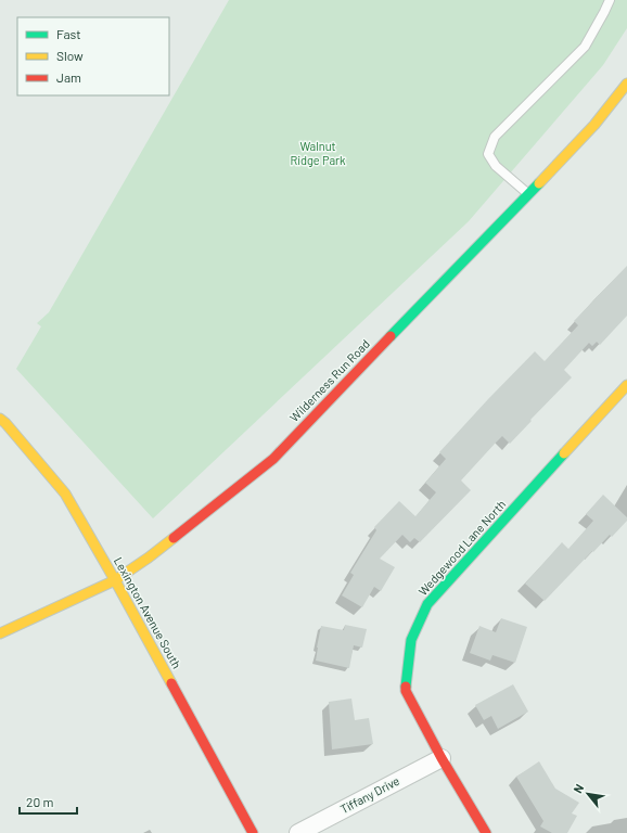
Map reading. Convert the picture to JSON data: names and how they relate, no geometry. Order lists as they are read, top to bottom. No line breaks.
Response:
{"streets":{"street":["Wilderness Run Road","Wedgewood Lane North","Lexington Avenue South","Tiffany Drive"]},"crossings":[["Wilderness Run Road","Lexington Avenue South"],["Wedgewood Lane North","Tiffany Drive"]],"parks":["Walnut Ridge Park"],"legend":["Fast","Slow","Jam"],"scale_bar":"20 m","north":"top left"}
